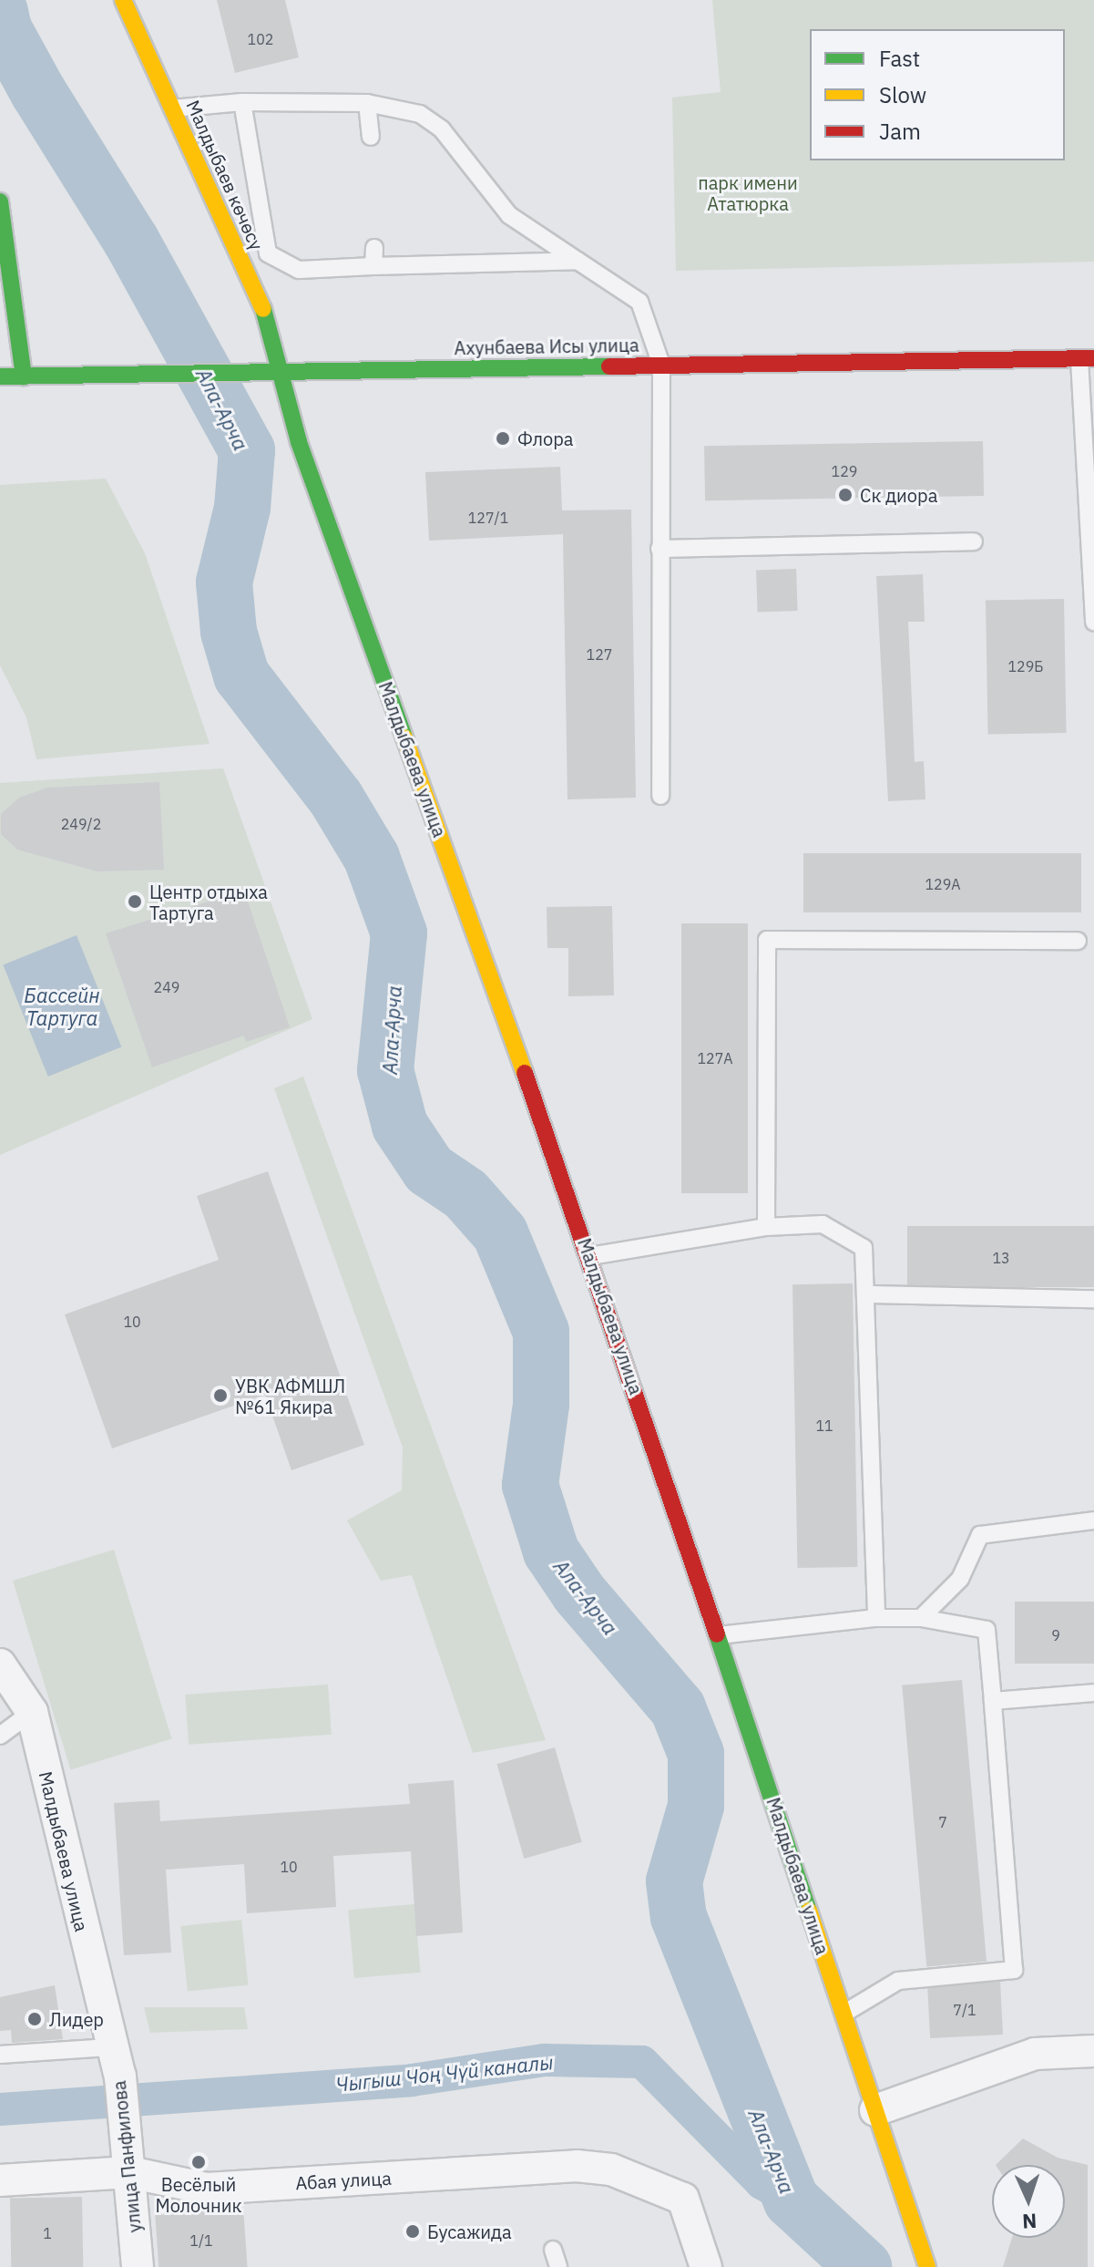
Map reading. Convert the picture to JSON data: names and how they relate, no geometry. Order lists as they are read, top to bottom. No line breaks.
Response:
{"streets":{"street":["Малдыбаев көчөсү","Ахунбаева Исы улица","Малдыбаева улица","улица Панфилова","Абая улица"]},"crossings":[["Малдыбаев көчөсү","Ахунбаева Исы улица"],["Малдыбаев көчөсү","Малдыбаева улица"],["Ахунбаева Исы улица","Малдыбаева улица"],["Малдыбаева улица","улица Панфилова"],["улица Панфилова","Абая улица"]],"water":["Ала-Арча","Бассейн Тартуга","Чыгыш Чоң Чүй каналы"],"parks":["парк имени Ататюрка"],"places":["Флора","Ск диора","Центр отдыха Тартуга","УВК АФМШЛ №61 Якира","Лидер","Весёлый Молочник","Бусажида"],"house_numbers":["102","129","127/1","127","129Б","249/2","129А","249","127А","13","10","11","9","7","10","7/1","1","1/1"],"legend":["Fast","Slow","Jam"],"north":"bottom"}
